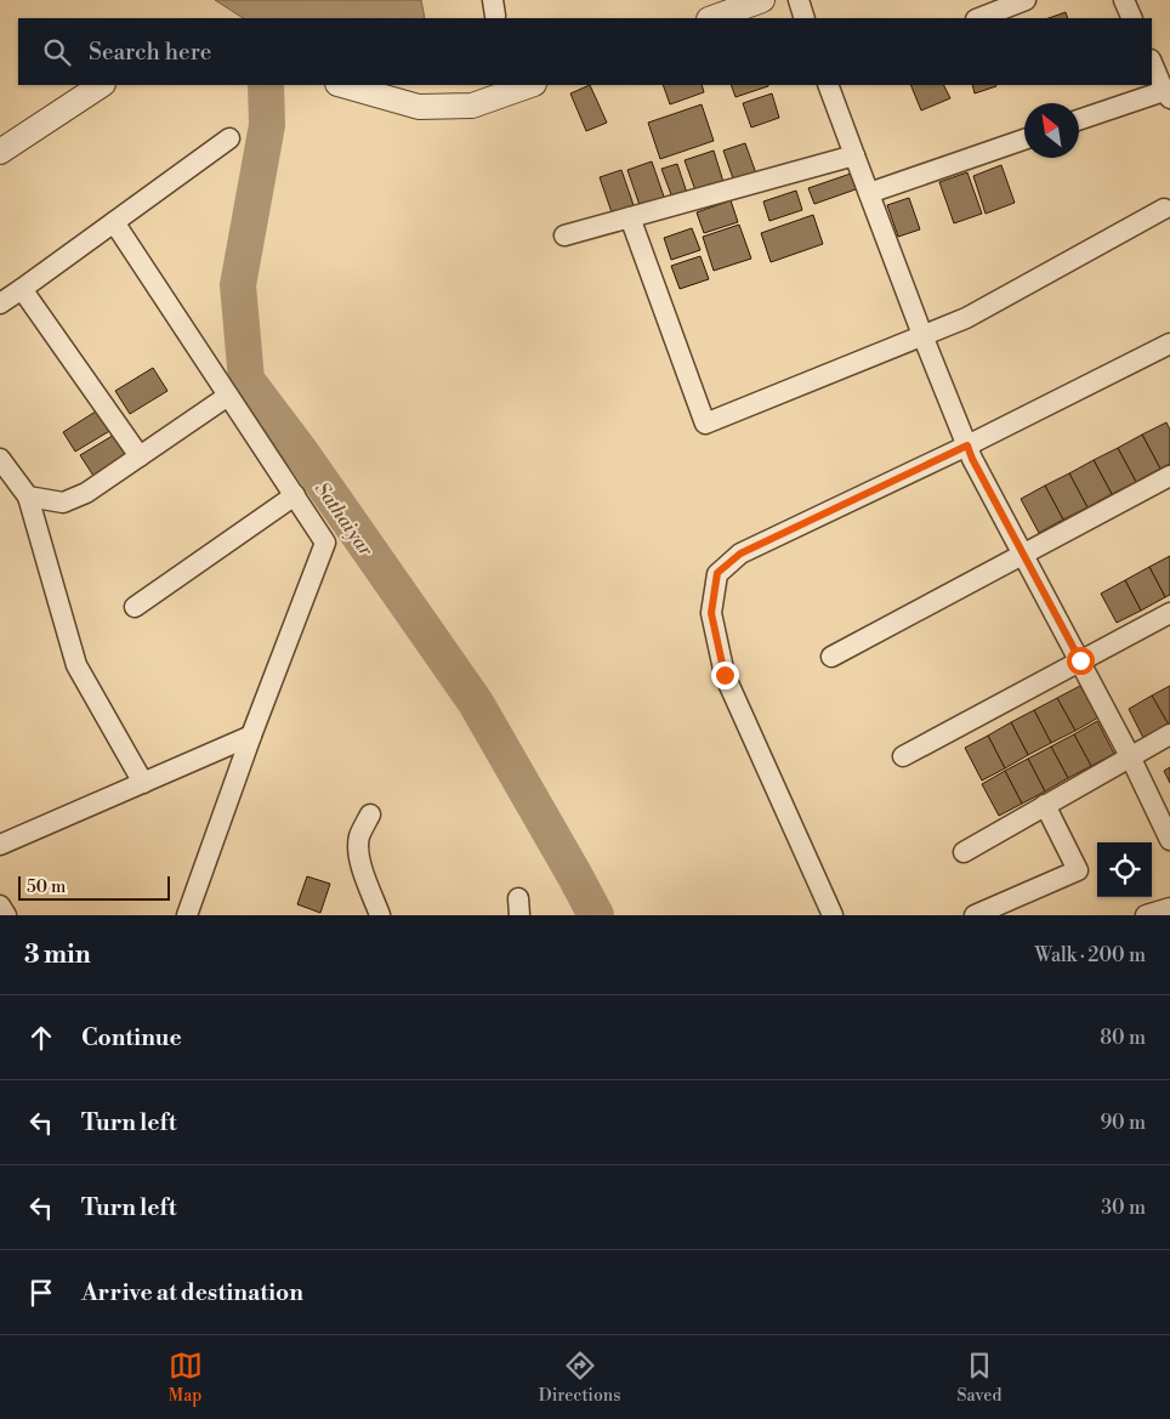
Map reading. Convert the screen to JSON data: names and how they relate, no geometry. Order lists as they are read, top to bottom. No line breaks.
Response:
{"water":["Sathaiyar"],"scale_bar":"50 m","north":"top left","page":{"search":"Search here","scale":"50 m","heading":["3 min","Walk · 200 m"],"list":[["Continue","80 m"],["Turn left","90 m"],["Turn left","30 m"],"Arrive at destination"],"nav":["Map","Directions","Saved"]}}
